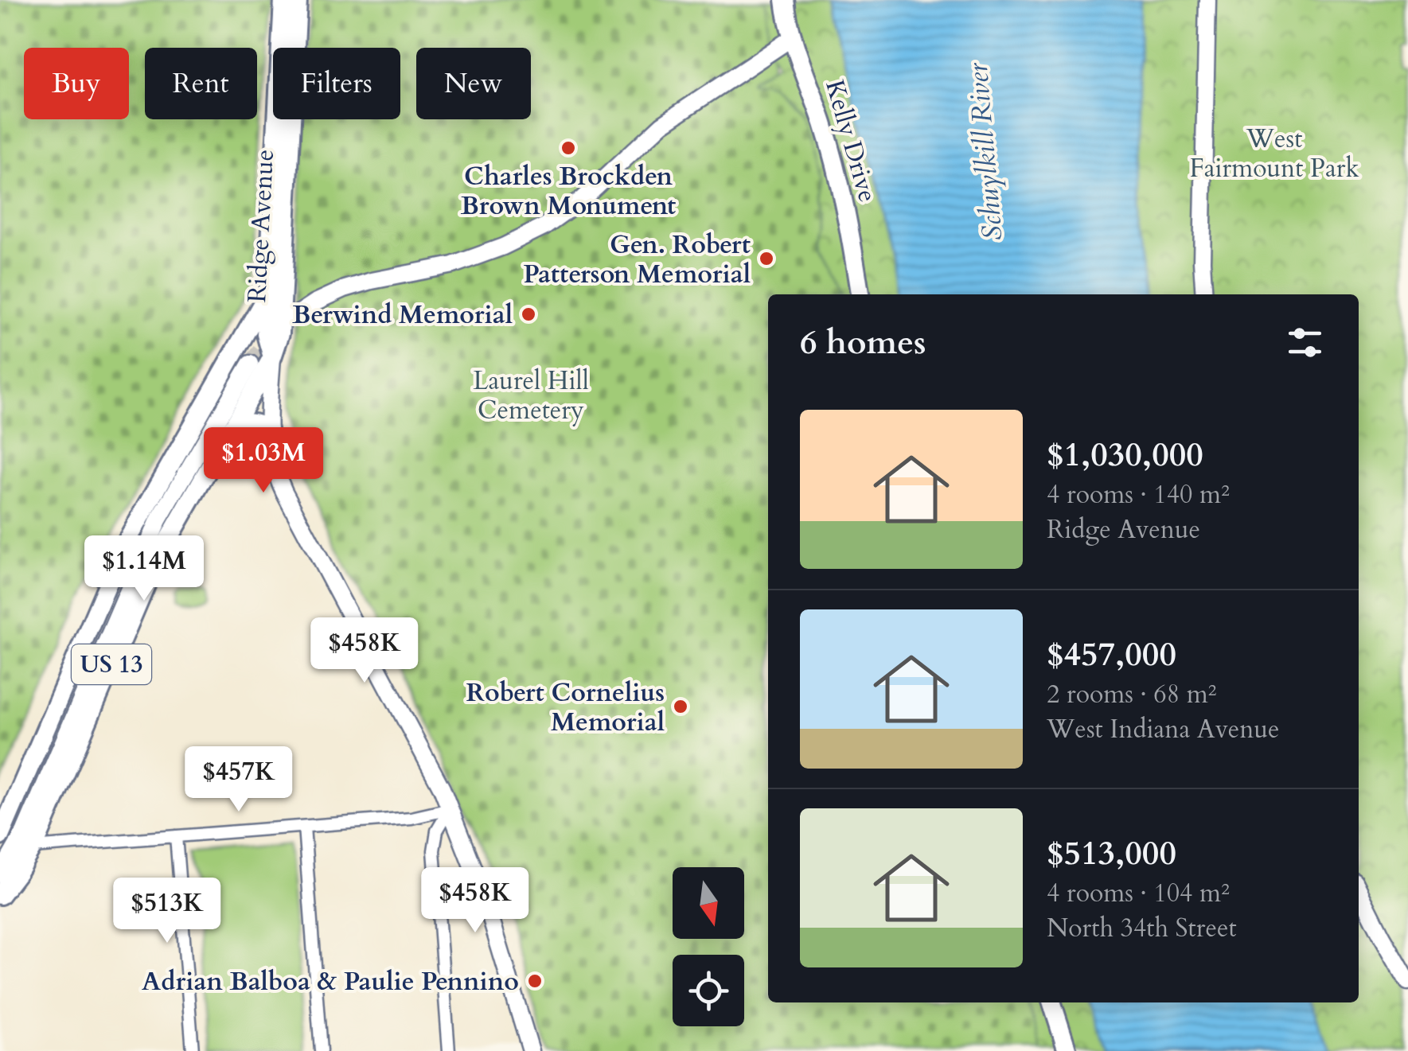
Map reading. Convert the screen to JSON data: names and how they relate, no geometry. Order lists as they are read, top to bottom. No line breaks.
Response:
{"streets":{"main road":["Kelly Drive","Ridge Avenue","US 13"]},"crossings":[["Ridge Avenue","US 13"]],"water":["Schuylkill River"],"parks":["West Fairmount Park","Laurel Hill Cemetery"],"places":["Charles Brockden Brown Monument","Gen. Robert Patterson Memorial","Berwind Memorial","Robert Cornelius Memorial","Adrian Balboa & Paulie Pennino"],"north":"bottom","page":{"chip":["Buy","Rent","Filters","New"],"heading":"6 homes","list":[{"name":"$1,030,000","note":"4 rooms · 140 m² · Ridge Avenue"},{"name":"$457,000","note":"2 rooms · 68 m² · West Indiana Avenue"},{"name":"$513,000","note":"4 rooms · 104 m² · North 34th Street"}],"price":["$1.03M","$1.14M","$458K","$457K","$458K","$513K"]}}
